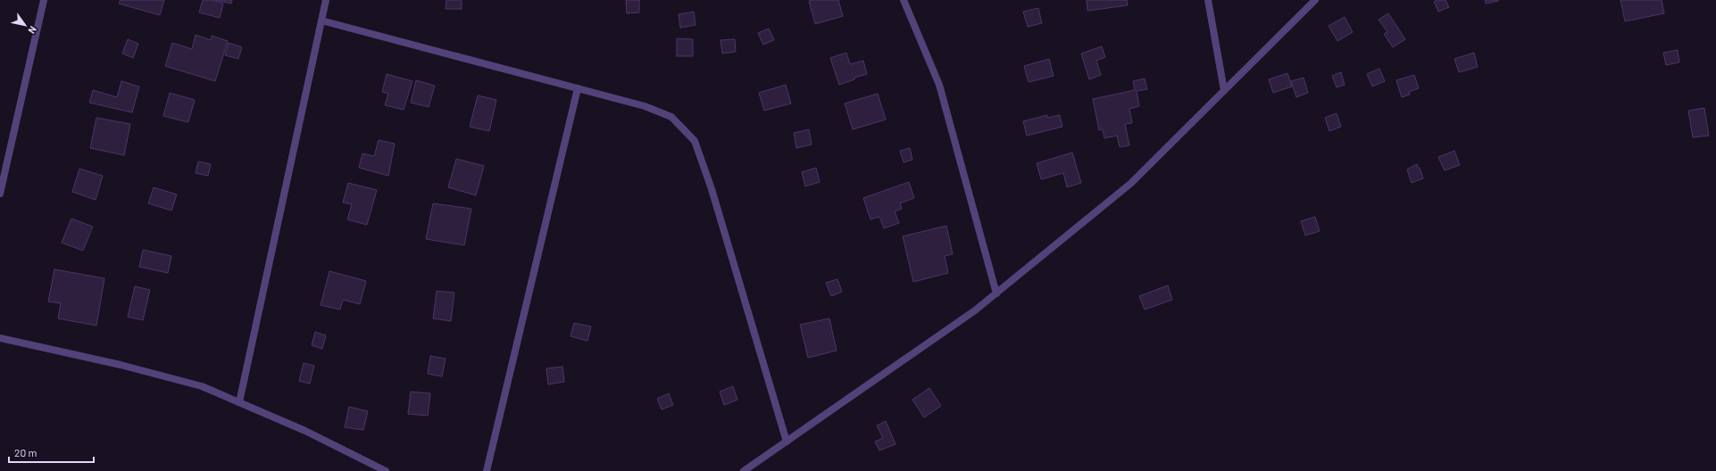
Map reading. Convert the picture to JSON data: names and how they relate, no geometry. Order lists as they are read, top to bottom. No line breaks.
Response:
{"scale_bar":"20 m","north":"bottom right"}
